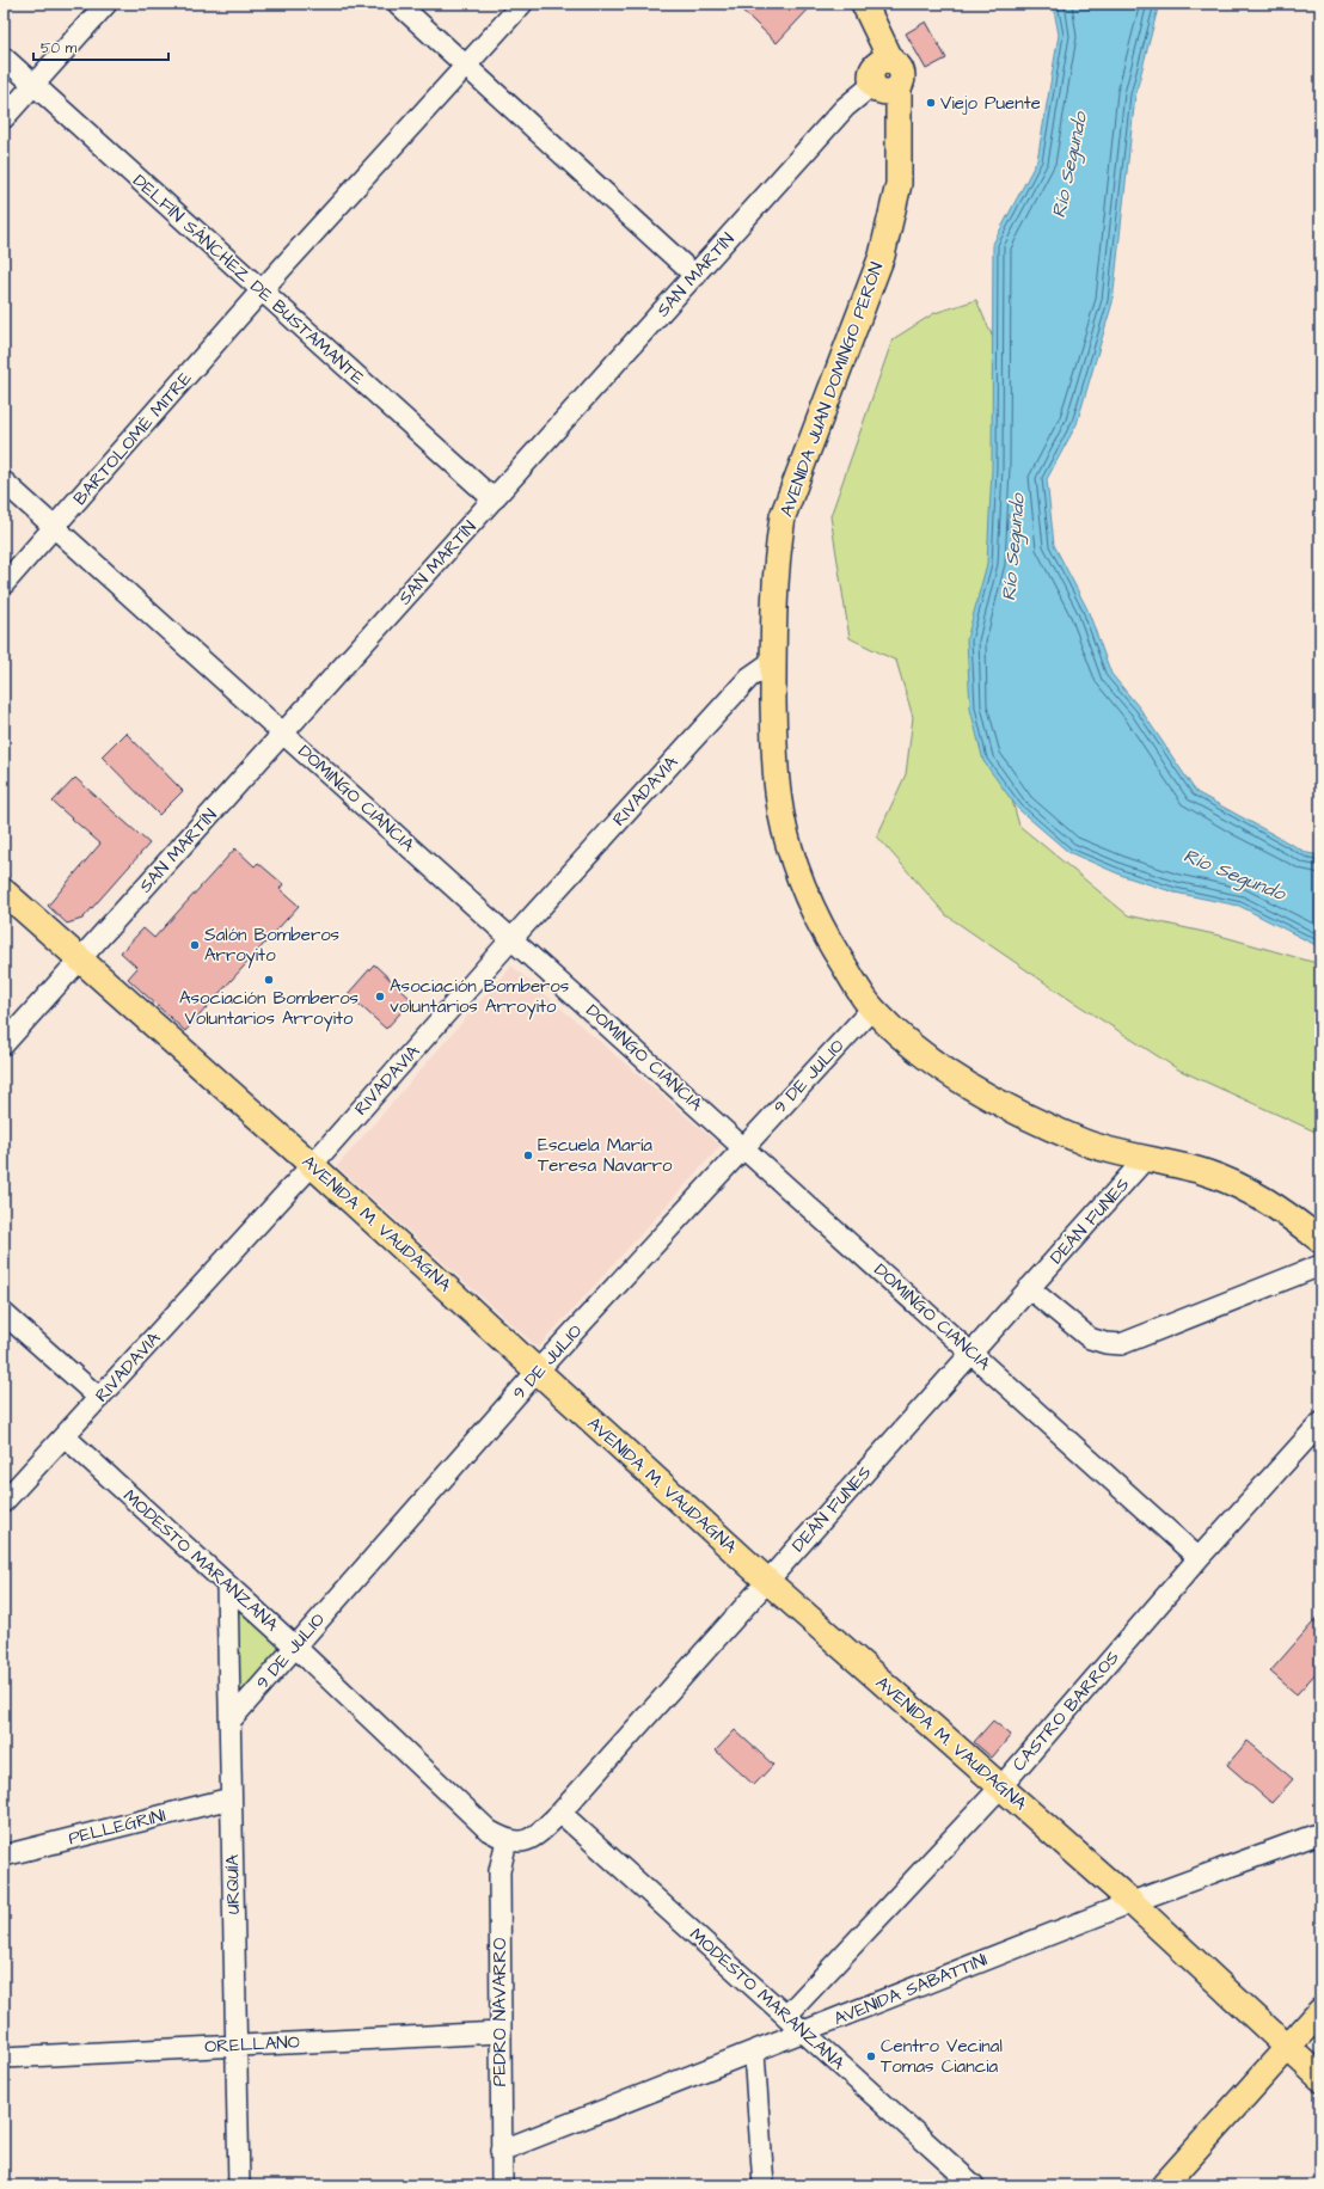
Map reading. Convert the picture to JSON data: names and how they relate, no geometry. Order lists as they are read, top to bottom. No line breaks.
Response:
{"streets":{"main road":["AVENIDA JUAN DOMINGO PERÓN","AVENIDA M. VAUDAGNA"],"street":["SAN MARTÍN","DELFÍN SÁNCHEZ DE BUSTAMANTE","BARTOLOMÉ MITRE","RIVADAVIA","DOMINGO CIANCIA","9 DE JULIO","DEÁN FUNES","MODESTO MARANZANA","CASTRO BARROS","PELLEGRINI","URQUÍA","AVENIDA SABATTINI","PEDRO NAVARRO","ORELLANO"]},"crossings":[["SAN MARTÍN","DELFÍN SÁNCHEZ DE BUSTAMANTE"],["SAN MARTÍN","AVENIDA JUAN DOMINGO PERÓN"],["SAN MARTÍN","DOMINGO CIANCIA"],["SAN MARTÍN","AVENIDA M. VAUDAGNA"],["DELFÍN SÁNCHEZ DE BUSTAMANTE","BARTOLOMÉ MITRE"],["AVENIDA JUAN DOMINGO PERÓN","RIVADAVIA"],["AVENIDA JUAN DOMINGO PERÓN","9 DE JULIO"],["AVENIDA JUAN DOMINGO PERÓN","DEÁN FUNES"],["BARTOLOMÉ MITRE","DOMINGO CIANCIA"],["RIVADAVIA","DOMINGO CIANCIA"],["RIVADAVIA","AVENIDA M. VAUDAGNA"],["RIVADAVIA","MODESTO MARANZANA"],["DOMINGO CIANCIA","9 DE JULIO"],["DOMINGO CIANCIA","DEÁN FUNES"],["DOMINGO CIANCIA","CASTRO BARROS"],["9 DE JULIO","AVENIDA M. VAUDAGNA"],["9 DE JULIO","MODESTO MARANZANA"],["9 DE JULIO","URQUÍA"],["DEÁN FUNES","AVENIDA M. VAUDAGNA"],["DEÁN FUNES","MODESTO MARANZANA"],["DEÁN FUNES","PEDRO NAVARRO"],["AVENIDA M. VAUDAGNA","CASTRO BARROS"],["AVENIDA M. VAUDAGNA","AVENIDA SABATTINI"],["MODESTO MARANZANA","CASTRO BARROS"],["MODESTO MARANZANA","URQUÍA"],["MODESTO MARANZANA","AVENIDA SABATTINI"],["MODESTO MARANZANA","PEDRO NAVARRO"],["PELLEGRINI","URQUÍA"],["URQUÍA","ORELLANO"],["AVENIDA SABATTINI","PEDRO NAVARRO"],["PEDRO NAVARRO","ORELLANO"]],"water":["Río Segundo"],"places":["Viejo Puente","Salón Bomberos Arroyito","Asociación Bomberos Voluntarios Arroyito","Asociación Bomberos voluntarios Arroyito","Escuela María Teresa Navarro","Centro Vecinal Tomas Ciancia"],"scale_bar":"50 m"}
